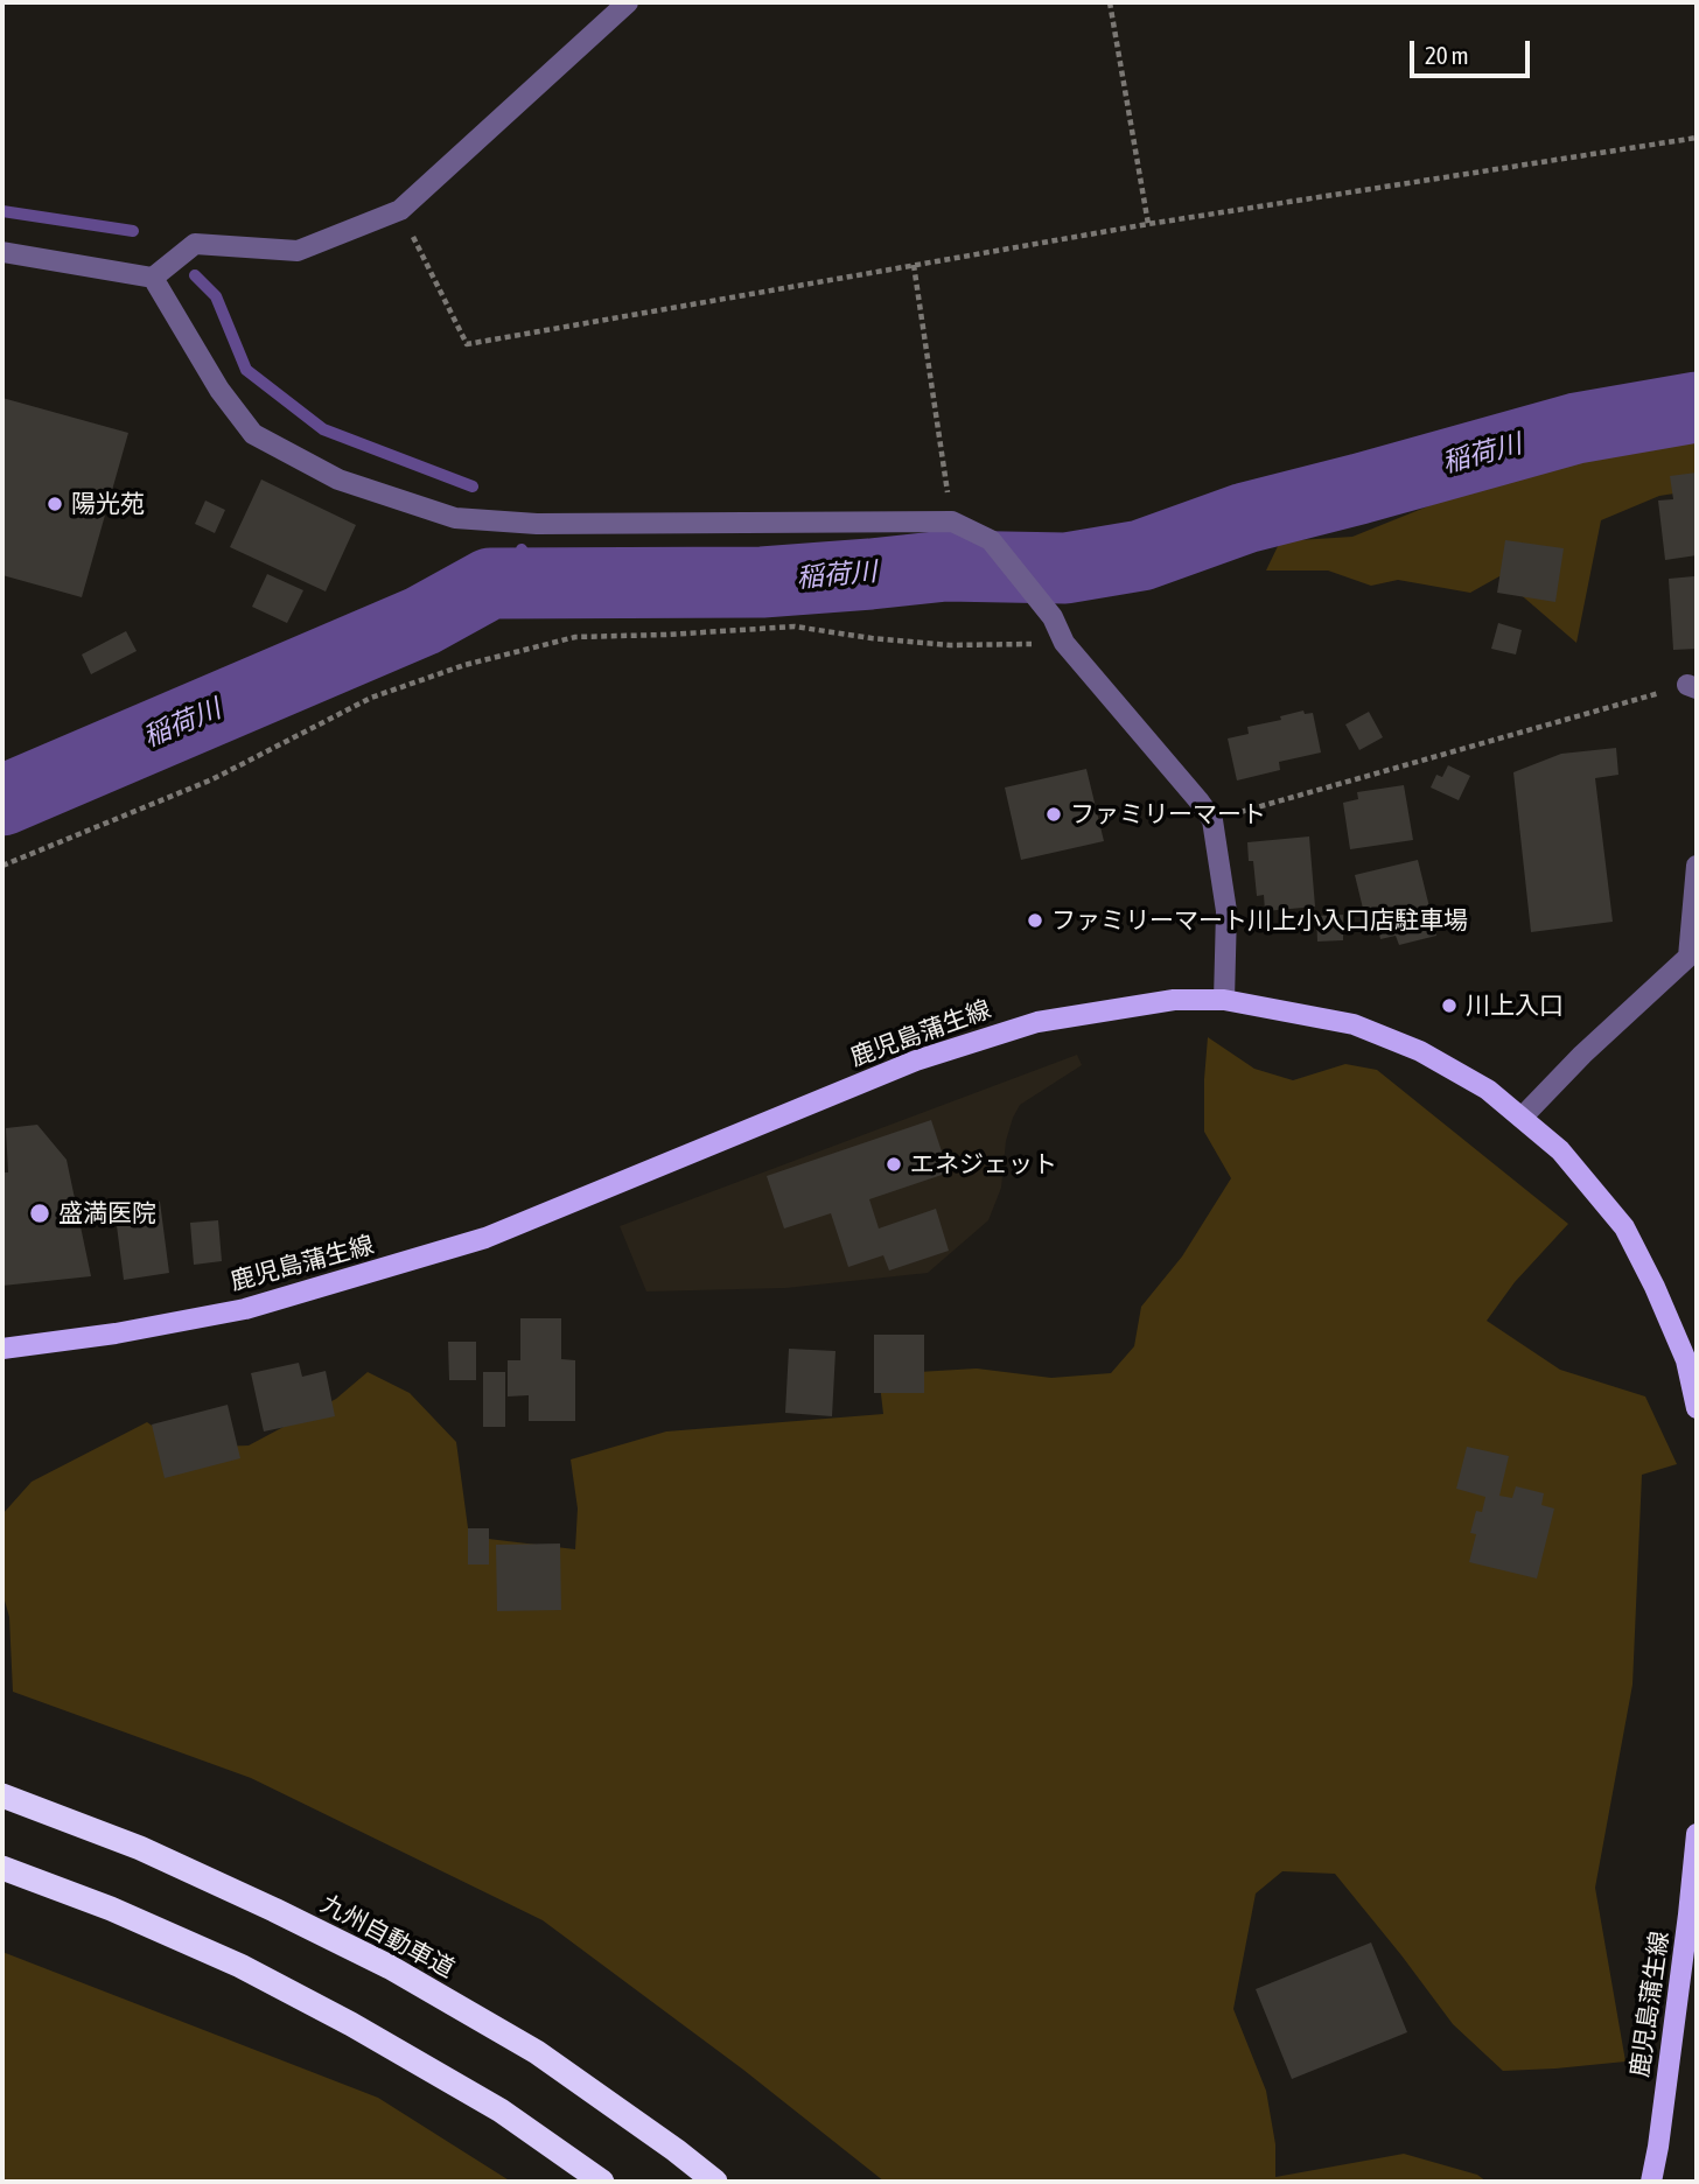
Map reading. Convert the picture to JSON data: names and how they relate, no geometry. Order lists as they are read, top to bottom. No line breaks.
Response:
{"streets":{"highway":["九州自動車道"],"main road":["鹿児島蒲生線"]},"water":["稲荷川"],"places":["陽光苑","ファミリーマート","ファミリーマート川上小入口店駐車場","川上入口","エネジェット","盛満医院"],"scale_bar":"20 m"}
